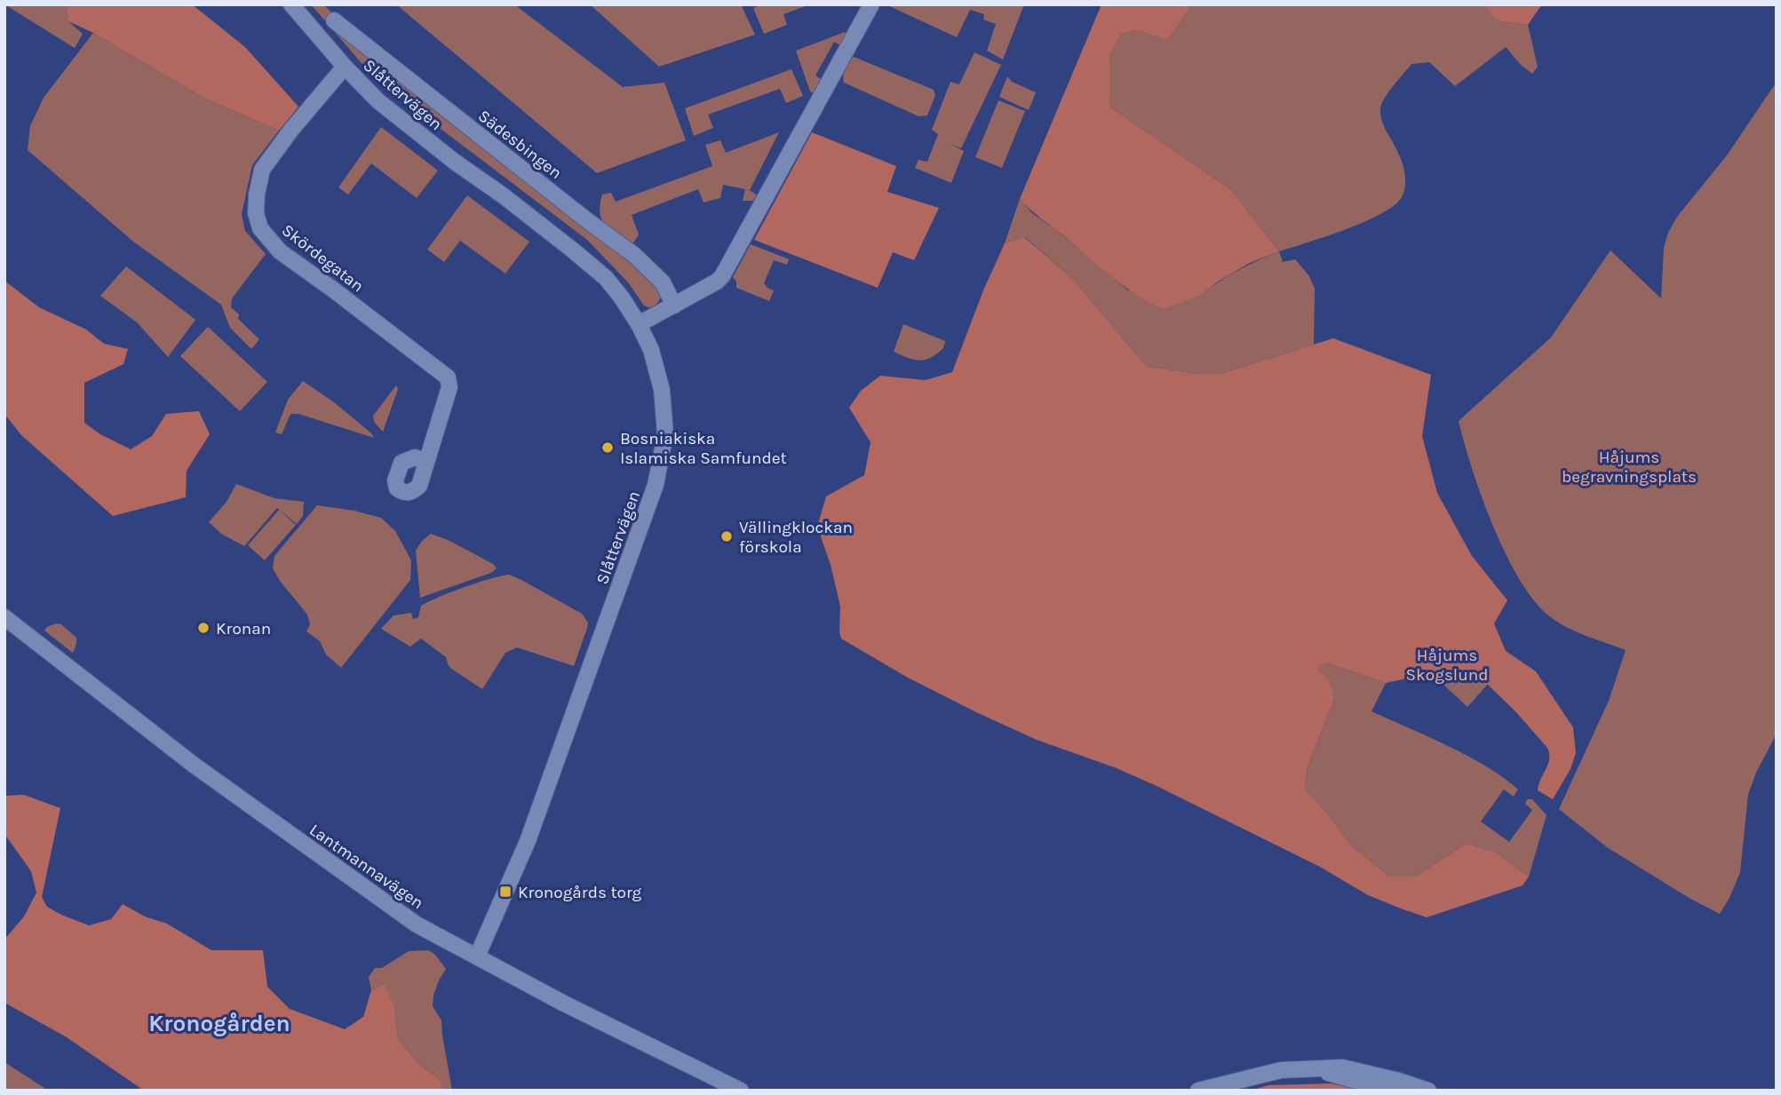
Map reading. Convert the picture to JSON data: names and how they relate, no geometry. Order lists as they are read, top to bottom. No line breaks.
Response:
{"streets":{"street":["Slåttervägen","Sädesbingen","Skördegatan","Lantmannavägen"]},"crossings":[["Slåttervägen","Skördegatan"],["Slåttervägen","Lantmannavägen"]],"districts":["Kronogården"],"parks":["Håjums begravningsplats","Håjums Skogslund"],"places":{"other":["Bosniakiska Islamiska Samfundet","Vällingklockan förskola","Kronan"],"transit":["Kronogårds torg"]}}
